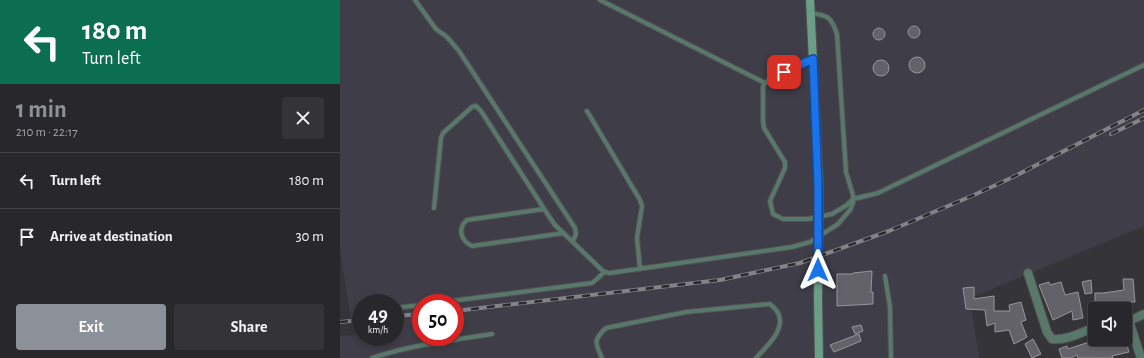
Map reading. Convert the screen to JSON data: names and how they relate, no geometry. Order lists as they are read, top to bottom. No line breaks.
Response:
{"page":{"turn":["180 m","Turn left"],"heading":["1 min","210 m · 22:17"],"list":[{"name":"Turn left","value":"180 m"},{"name":"Arrive at destination","value":"30 m"}],"speed":"49 km/h","limit":"50","buttons":["Exit","Share"]}}
